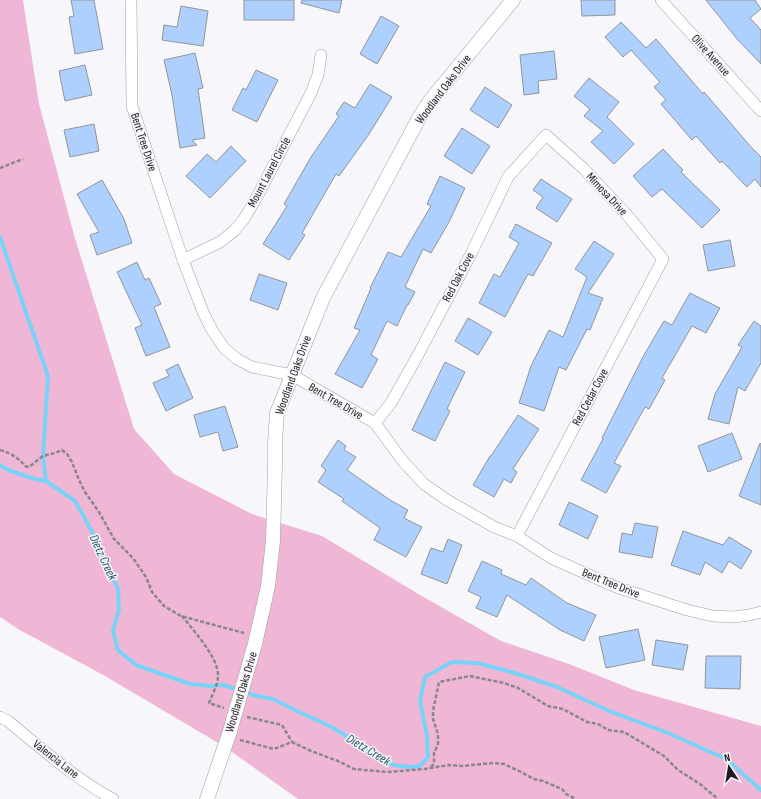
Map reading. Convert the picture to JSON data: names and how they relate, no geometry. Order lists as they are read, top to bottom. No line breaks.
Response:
{"streets":{"street":["Olive Avenue","Woodland Oaks Drive","Bent Tree Drive","Mount Laurel Circle","Mimosa Drive","Red Oak Cove","Red Cedar Cove","Valencia Lane"]},"crossings":[["Woodland Oaks Drive","Bent Tree Drive"],["Bent Tree Drive","Mount Laurel Circle"],["Bent Tree Drive","Red Oak Cove"],["Bent Tree Drive","Red Cedar Cove"],["Mimosa Drive","Red Oak Cove"],["Mimosa Drive","Red Cedar Cove"]],"water":["Dietz Creek"],"north":"top"}
